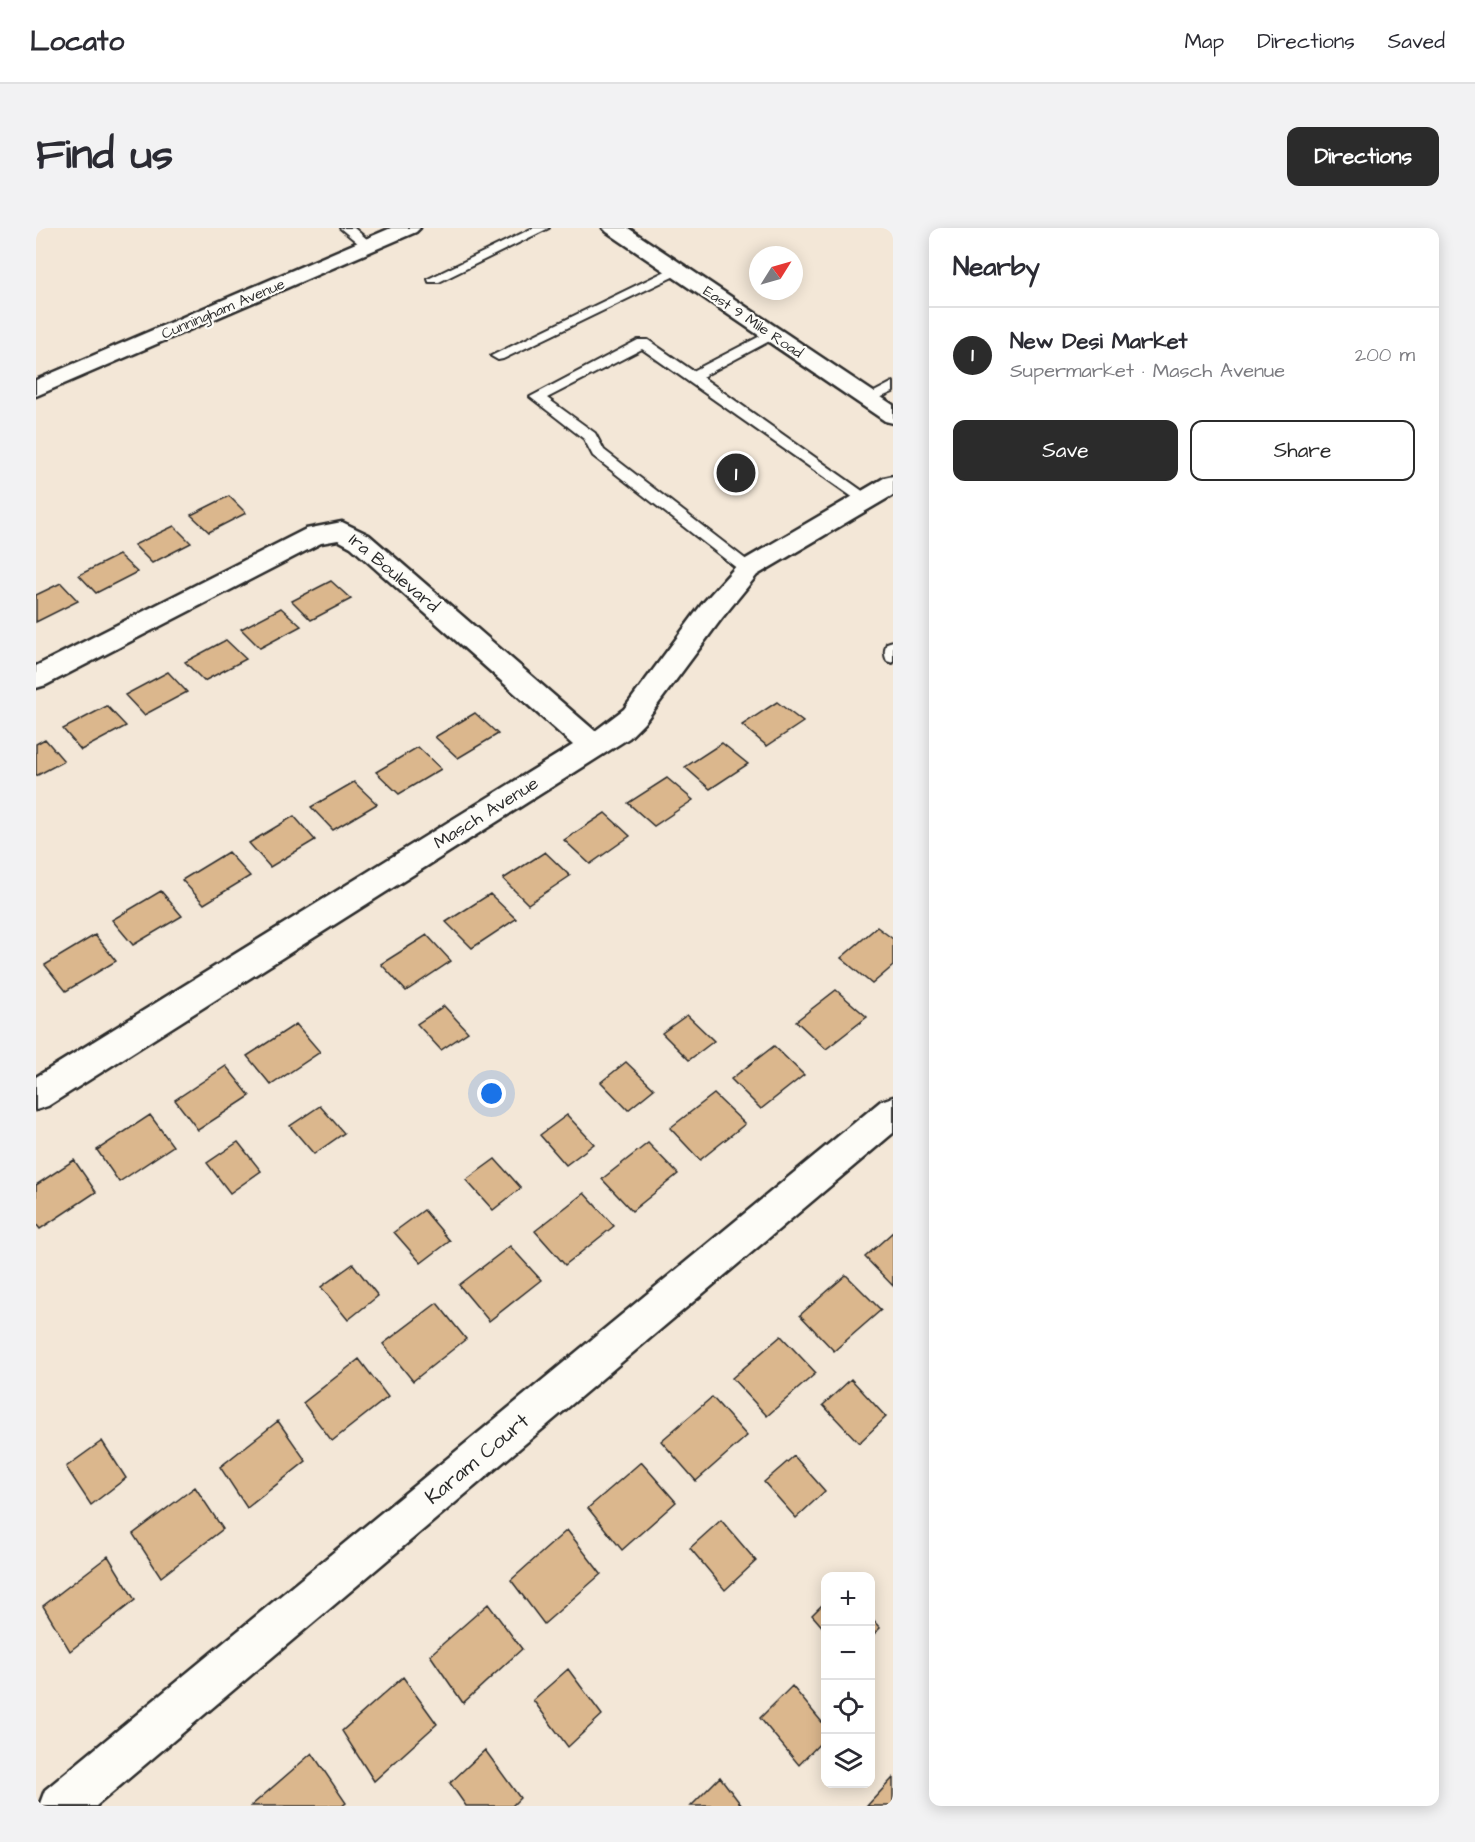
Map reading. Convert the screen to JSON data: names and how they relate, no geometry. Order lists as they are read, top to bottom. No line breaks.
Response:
{"streets":{"street":["Cunningham Avenue","East 9 Mile Road","Ira Boulevard","Masch Avenue","Karam Court"]},"crossings":[["Ira Boulevard","Masch Avenue"]],"north":"top right","page":{"header":"Locato","nav":["Map","Directions","Saved"],"title":"Find us","buttons":["Directions",["Save","Share"]],"heading":"Nearby","list":[{"mark":"1","name":"New Desi Market","note":"Supermarket · Masch Avenue","value":"200 m"}],"pins":"1","map_buttons":["+","−"]}}
